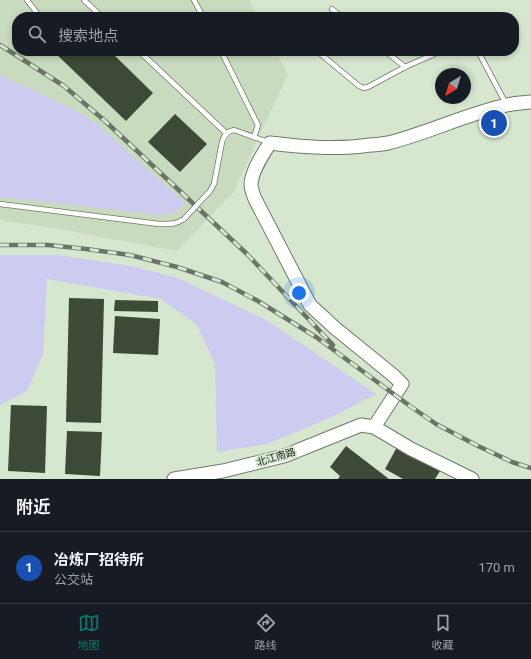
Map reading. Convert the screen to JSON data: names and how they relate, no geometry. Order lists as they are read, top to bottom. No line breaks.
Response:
{"streets":{"street":["北江南路"]},"north":"bottom left","page":{"search":"搜索地点","pins":"1","heading":"附近","list":[{"mark":"1","name":"冶炼厂招待所","note":"公交站","value":"170 m"}],"nav":["地图","路线","收藏"]}}
